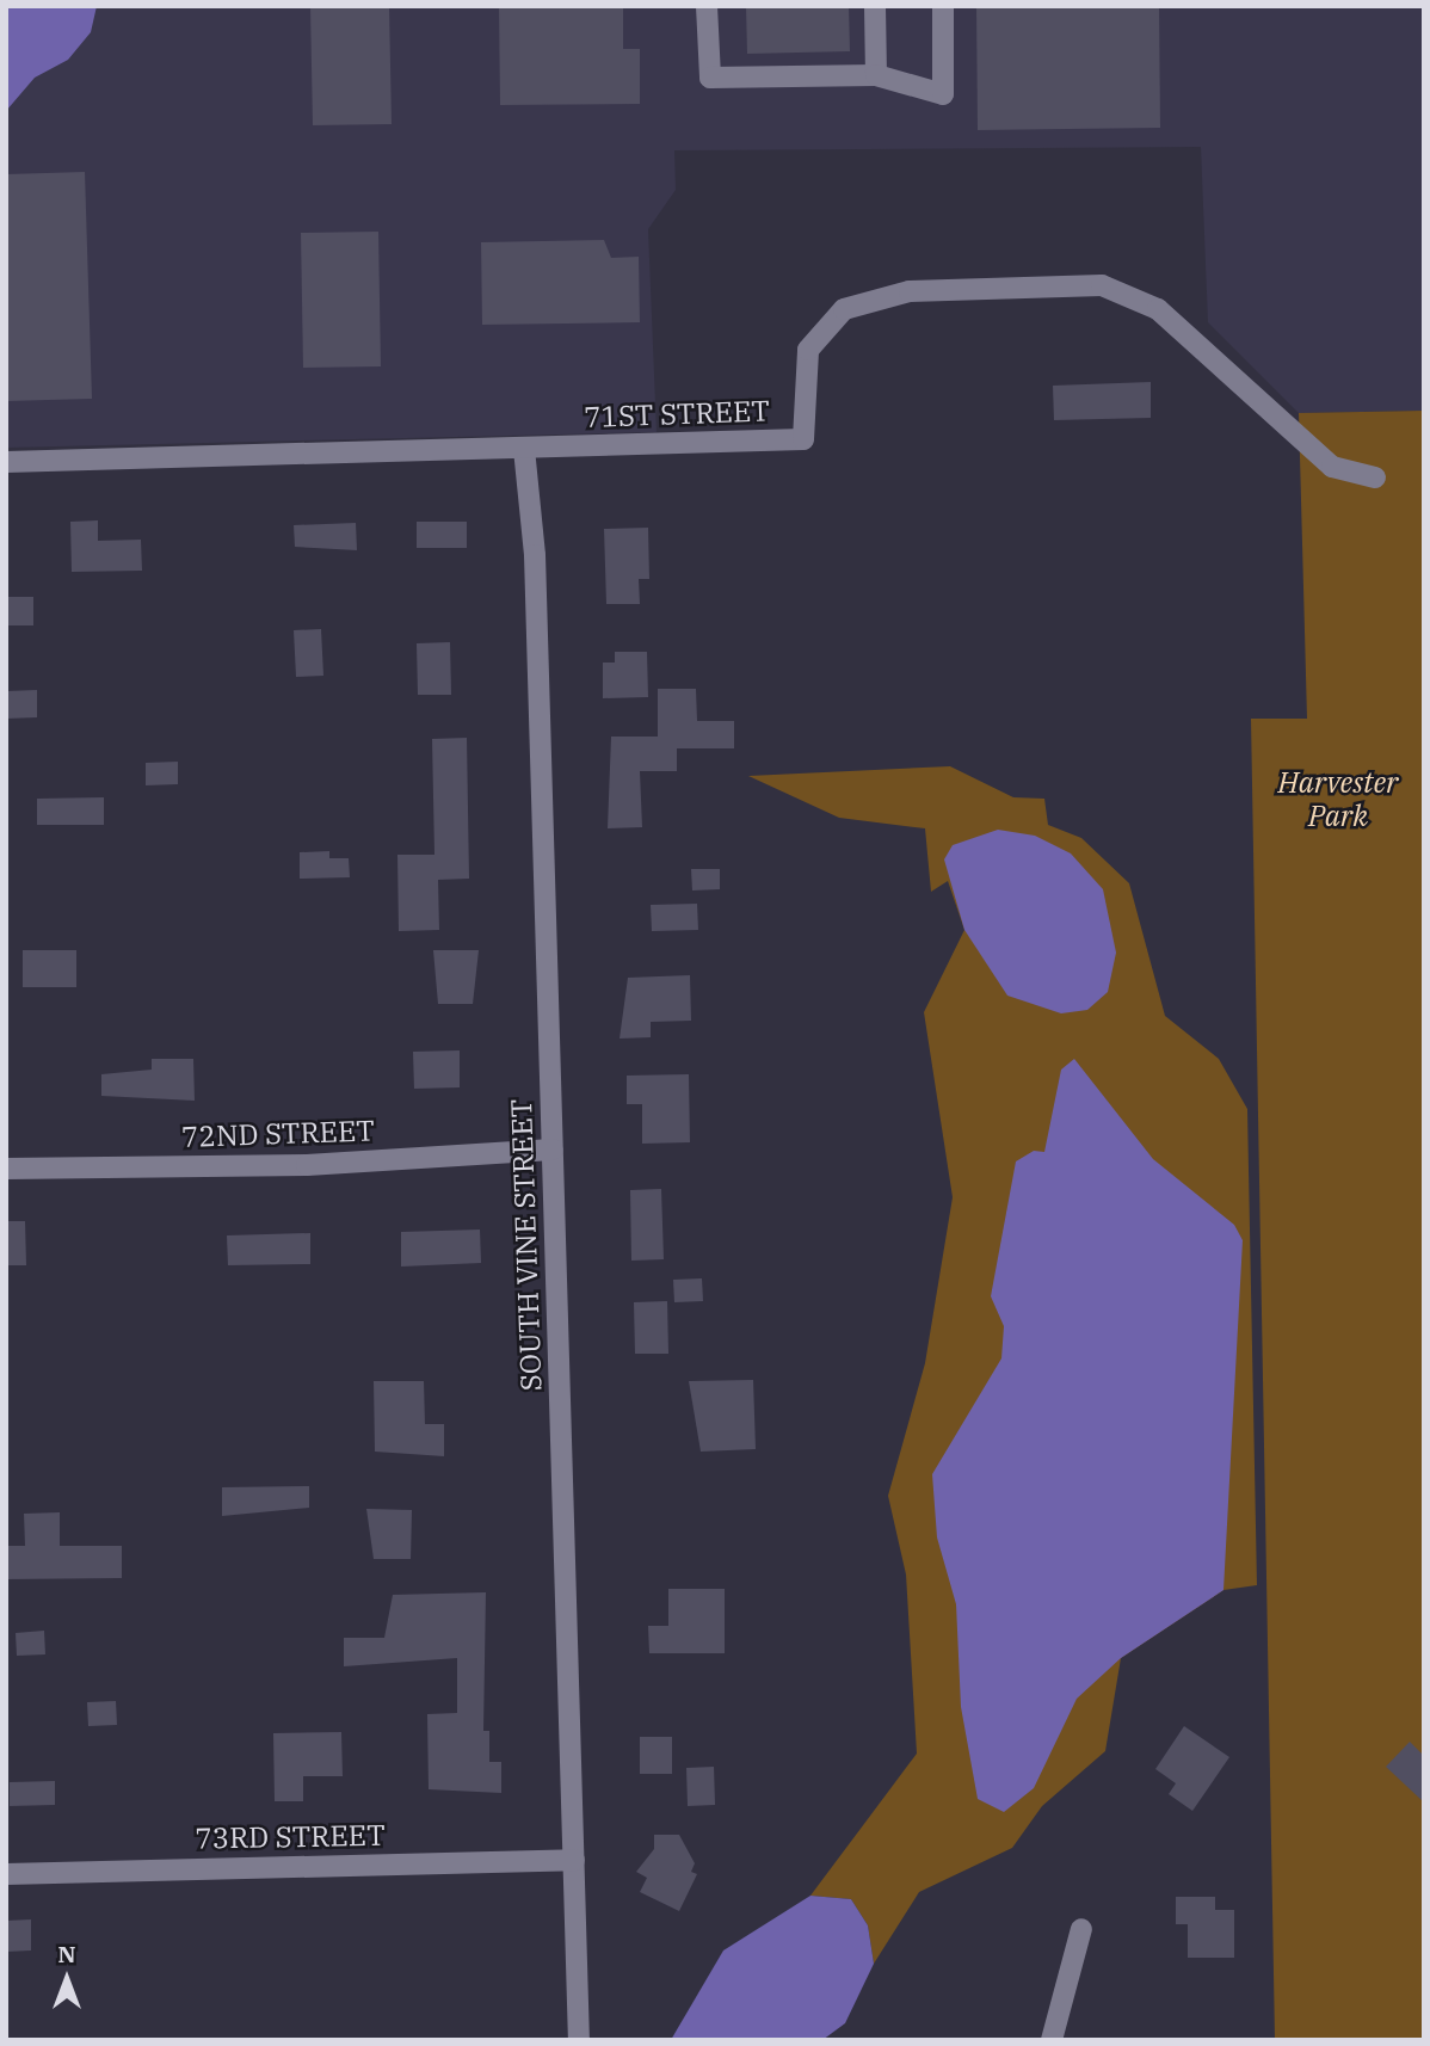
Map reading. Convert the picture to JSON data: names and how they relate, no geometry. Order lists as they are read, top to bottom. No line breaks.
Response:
{"streets":{"street":["71ST STREET","72ND STREET","SOUTH VINE STREET","73RD STREET"]},"crossings":[["71ST STREET","SOUTH VINE STREET"],["72ND STREET","SOUTH VINE STREET"],["SOUTH VINE STREET","73RD STREET"]],"parks":["Harvester Park"],"north":"top"}
